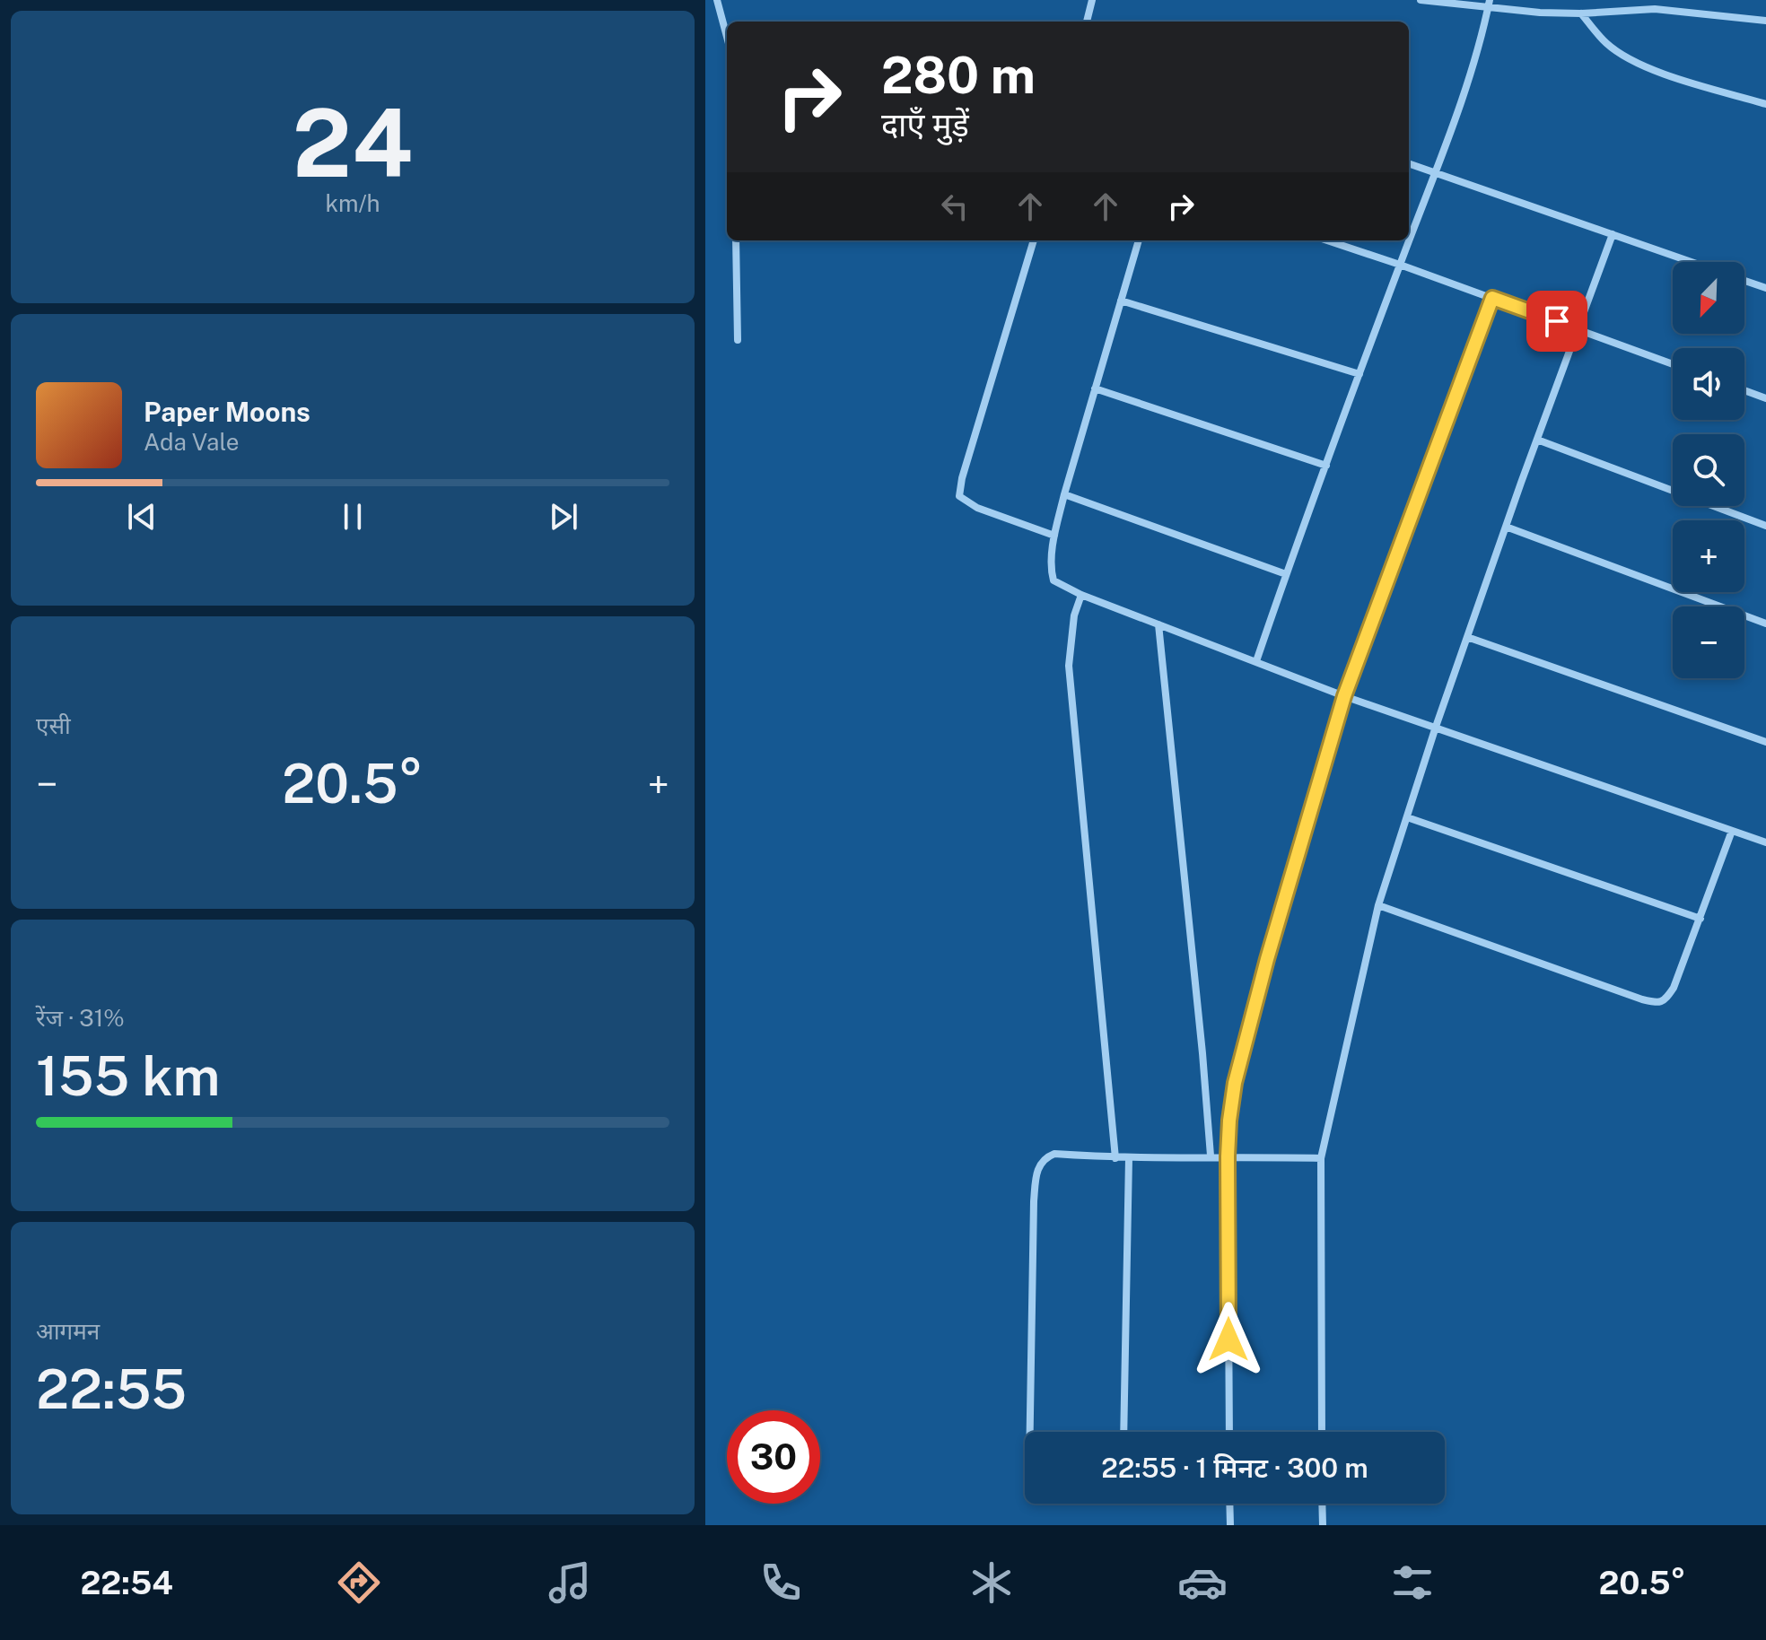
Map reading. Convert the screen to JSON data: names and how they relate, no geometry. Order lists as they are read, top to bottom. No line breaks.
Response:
{"north":"bottom left","page":{"tile":[["24","km/h"],"एसी",["रेंज · 31%","155 km"],["आगमन","22:55"]],"turn":["280 m","दाएँ मुड़ें"],"map_buttons":["+","−"],"song":["Paper Moons","Ada Vale"],"heat":["−","20.5°","+"],"limit":"30","trip":"22:55 · 1 मिनट · 300 m","tabs":["22:54","20.5°"]}}
